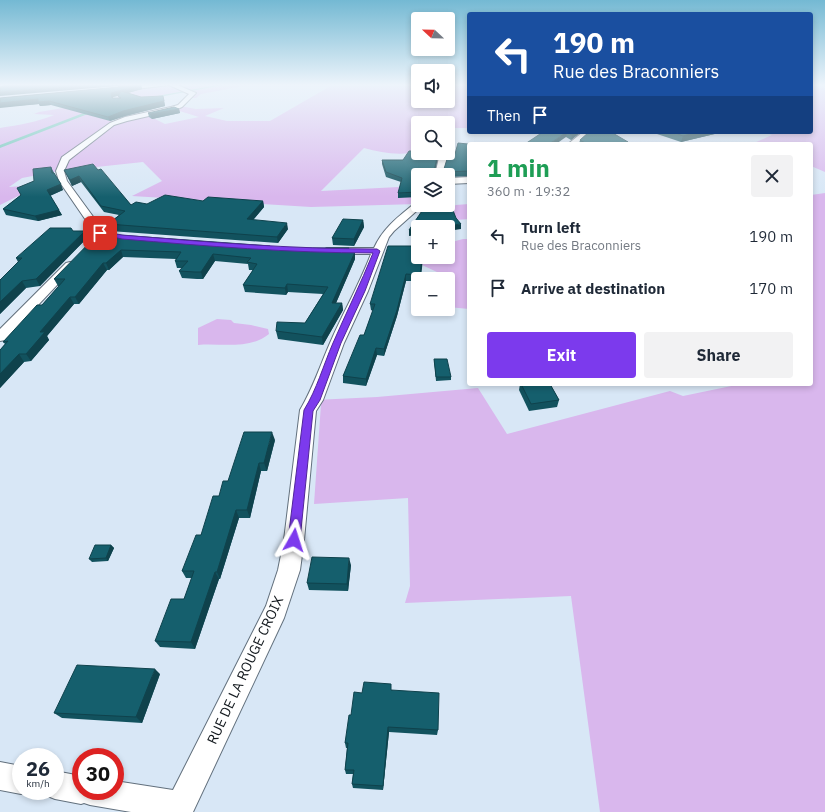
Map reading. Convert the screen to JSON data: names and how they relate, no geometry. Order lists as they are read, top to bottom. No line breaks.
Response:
{"streets":{"street":["RUE DE LA ROUGE CROIX"]},"north":"left","page":{"map_buttons":["+","−"],"turn":["190 m","Rue des Braconniers"],"then":"Then","heading":["1 min","360 m · 19:32"],"list":[{"name":"Turn left","note":"Rue des Braconniers","value":"190 m"},{"name":"Arrive at destination","value":"170 m"}],"buttons":["Exit","Share"],"speed":"26 km/h","limit":"30"}}
